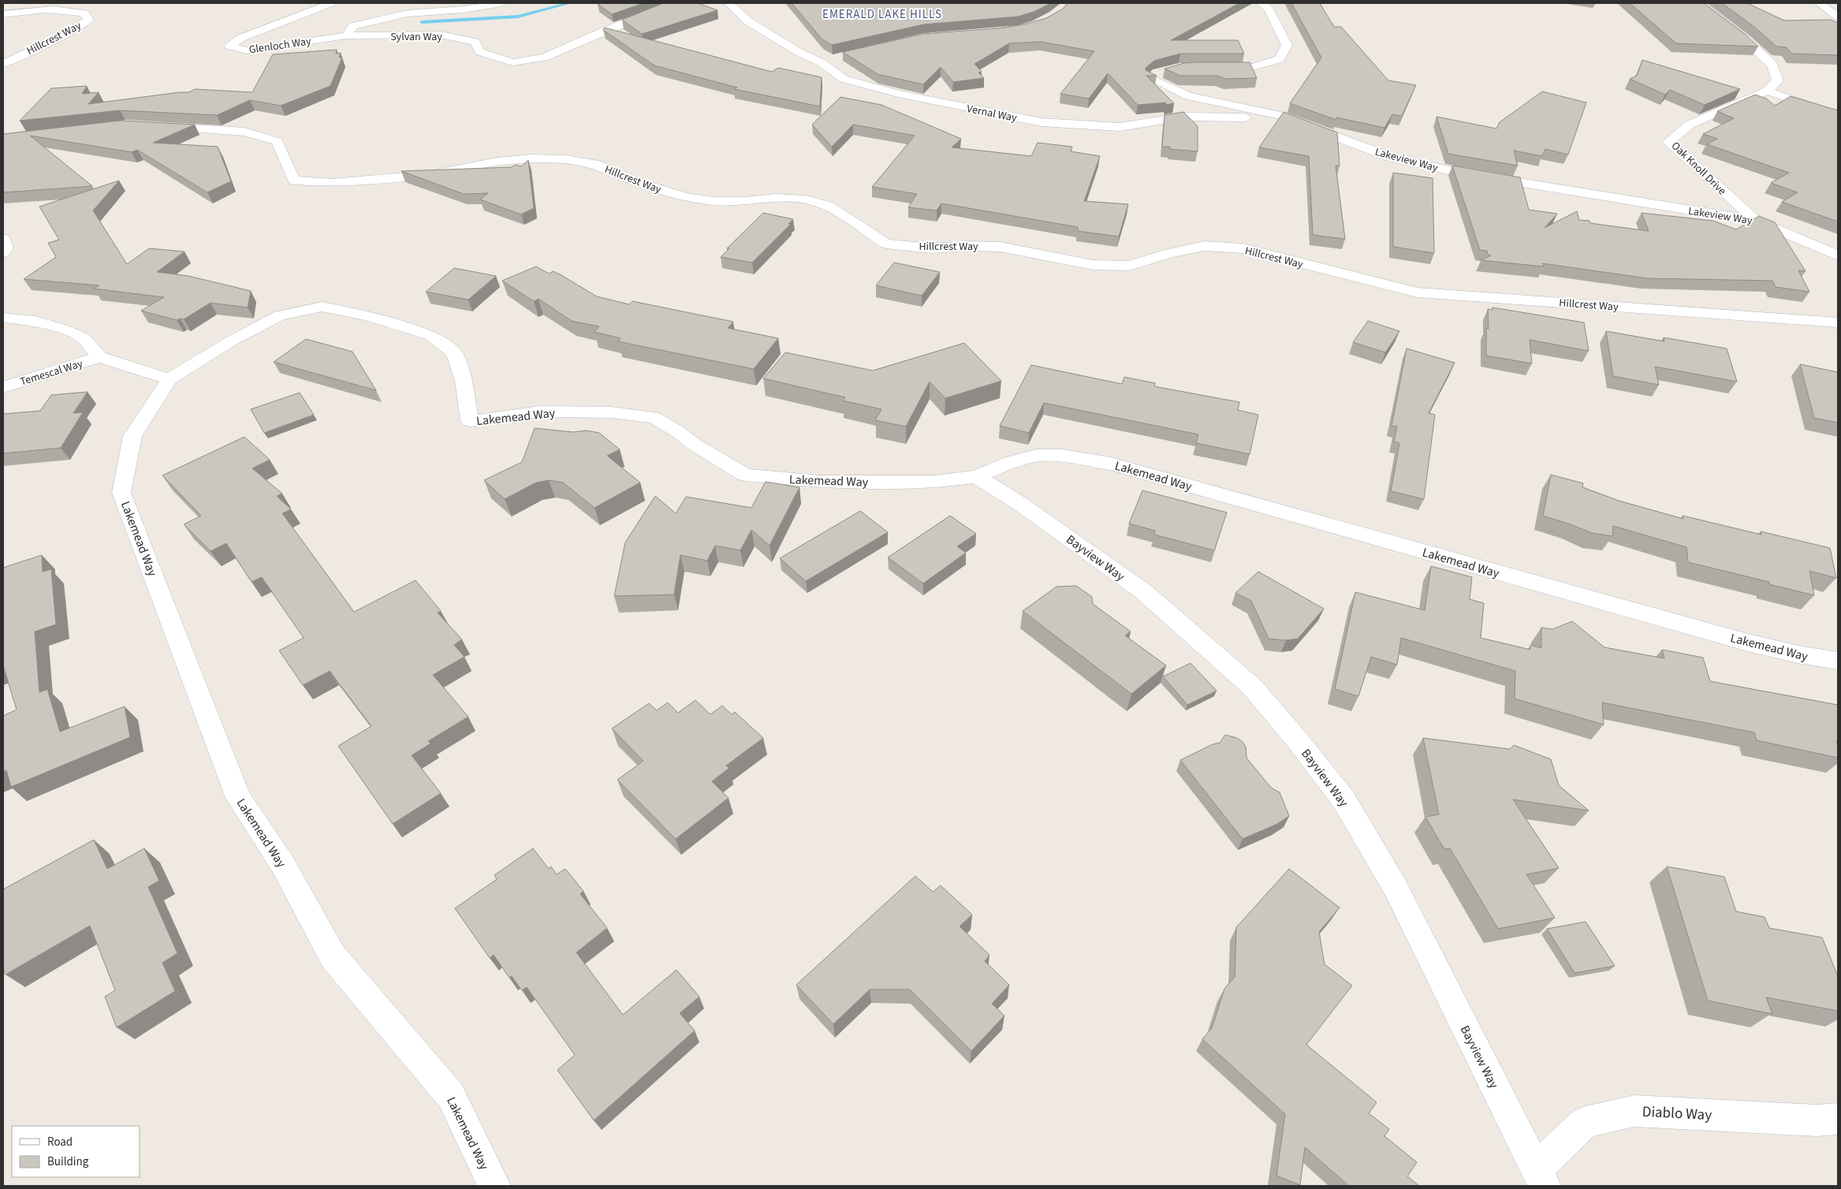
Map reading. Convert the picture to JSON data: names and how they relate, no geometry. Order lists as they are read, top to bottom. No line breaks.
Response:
{"streets":{"street":["Sylvan Way","Hillcrest Way","Glenloch Way","Vernal Way","Lakeview Way","Oak Knoll Drive","Temescal Way","Lakemead Way","Bayview Way","Diablo Way"]},"crossings":[["Sylvan Way","Glenloch Way"],["Vernal Way","Lakeview Way"],["Lakeview Way","Oak Knoll Drive"],["Lakemead Way","Bayview Way"],["Bayview Way","Diablo Way"]],"districts":["EMERALD LAKE HILLS"],"legend":["Road","Building"]}
